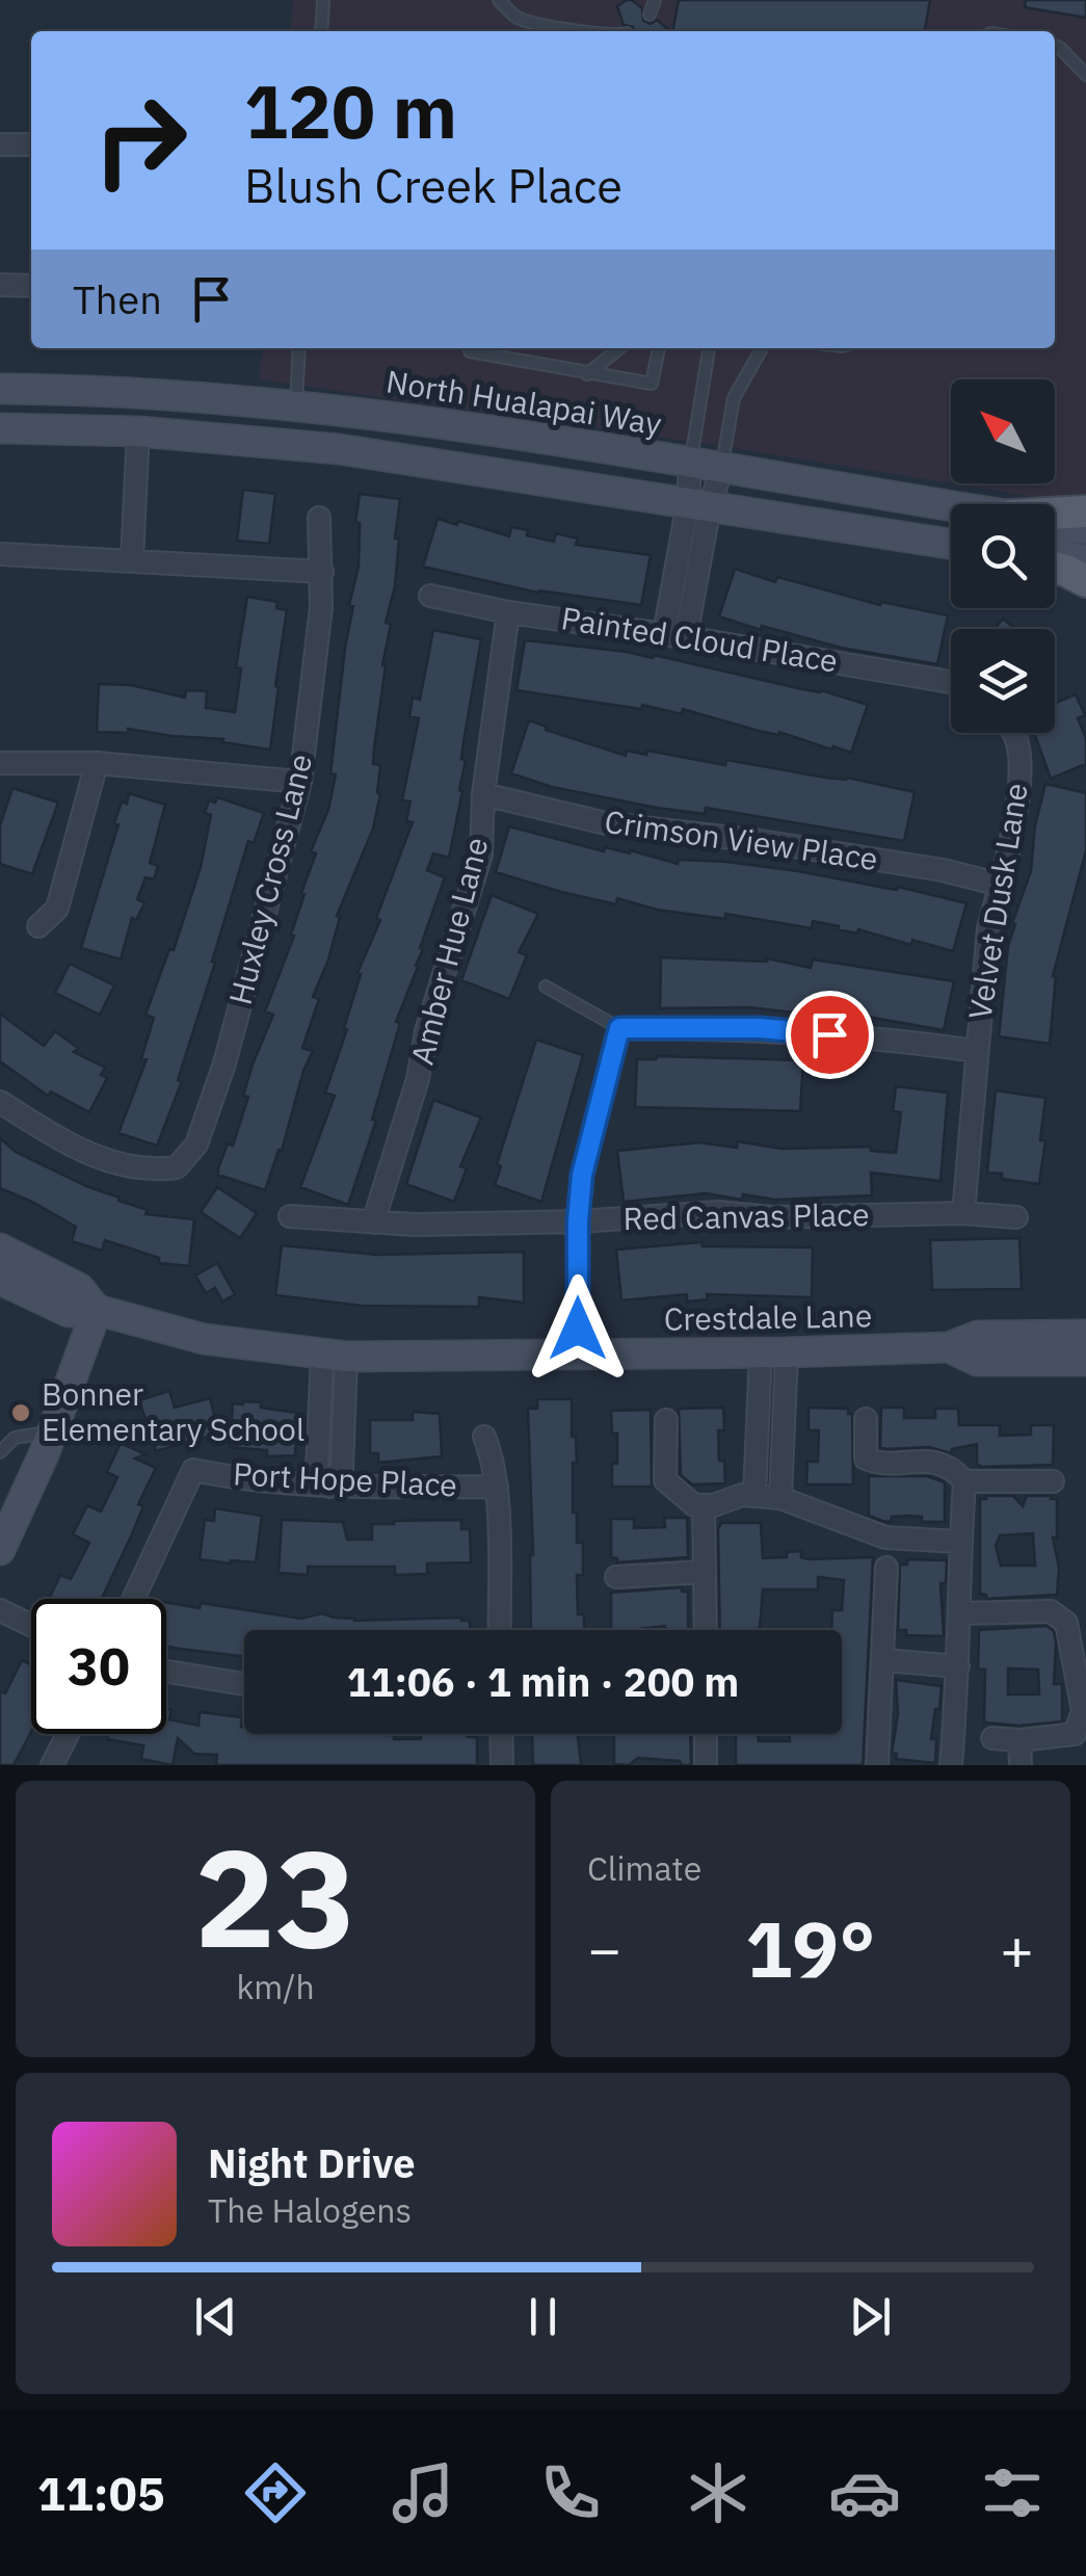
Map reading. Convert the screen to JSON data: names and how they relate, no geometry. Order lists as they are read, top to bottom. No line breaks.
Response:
{"streets":{"main road":["North Hualapai Way","Crestdale Lane"],"street":["Painted Cloud Place","Crimson View Place","Huxley Cross Lane","Velvet Dusk Lane","Amber Hue Lane","Red Canvas Place","Port Hope Place"]},"crossings":[["Painted Cloud Place","Amber Hue Lane"],["Crimson View Place","Velvet Dusk Lane"],["Crimson View Place","Amber Hue Lane"],["Velvet Dusk Lane","Red Canvas Place"],["Amber Hue Lane","Red Canvas Place"]],"places":["Bonner Elementary School"],"north":"top left","page":{"turn":["120 m","Blush Creek Place"],"then":"Then","limit":"30","trip":"11:06 · 1 min · 200 m","tile":[["23","km/h"],"Climate"],"heat":["−","19°","+"],"song":["Night Drive","The Halogens"],"tabs":"11:05"}}
